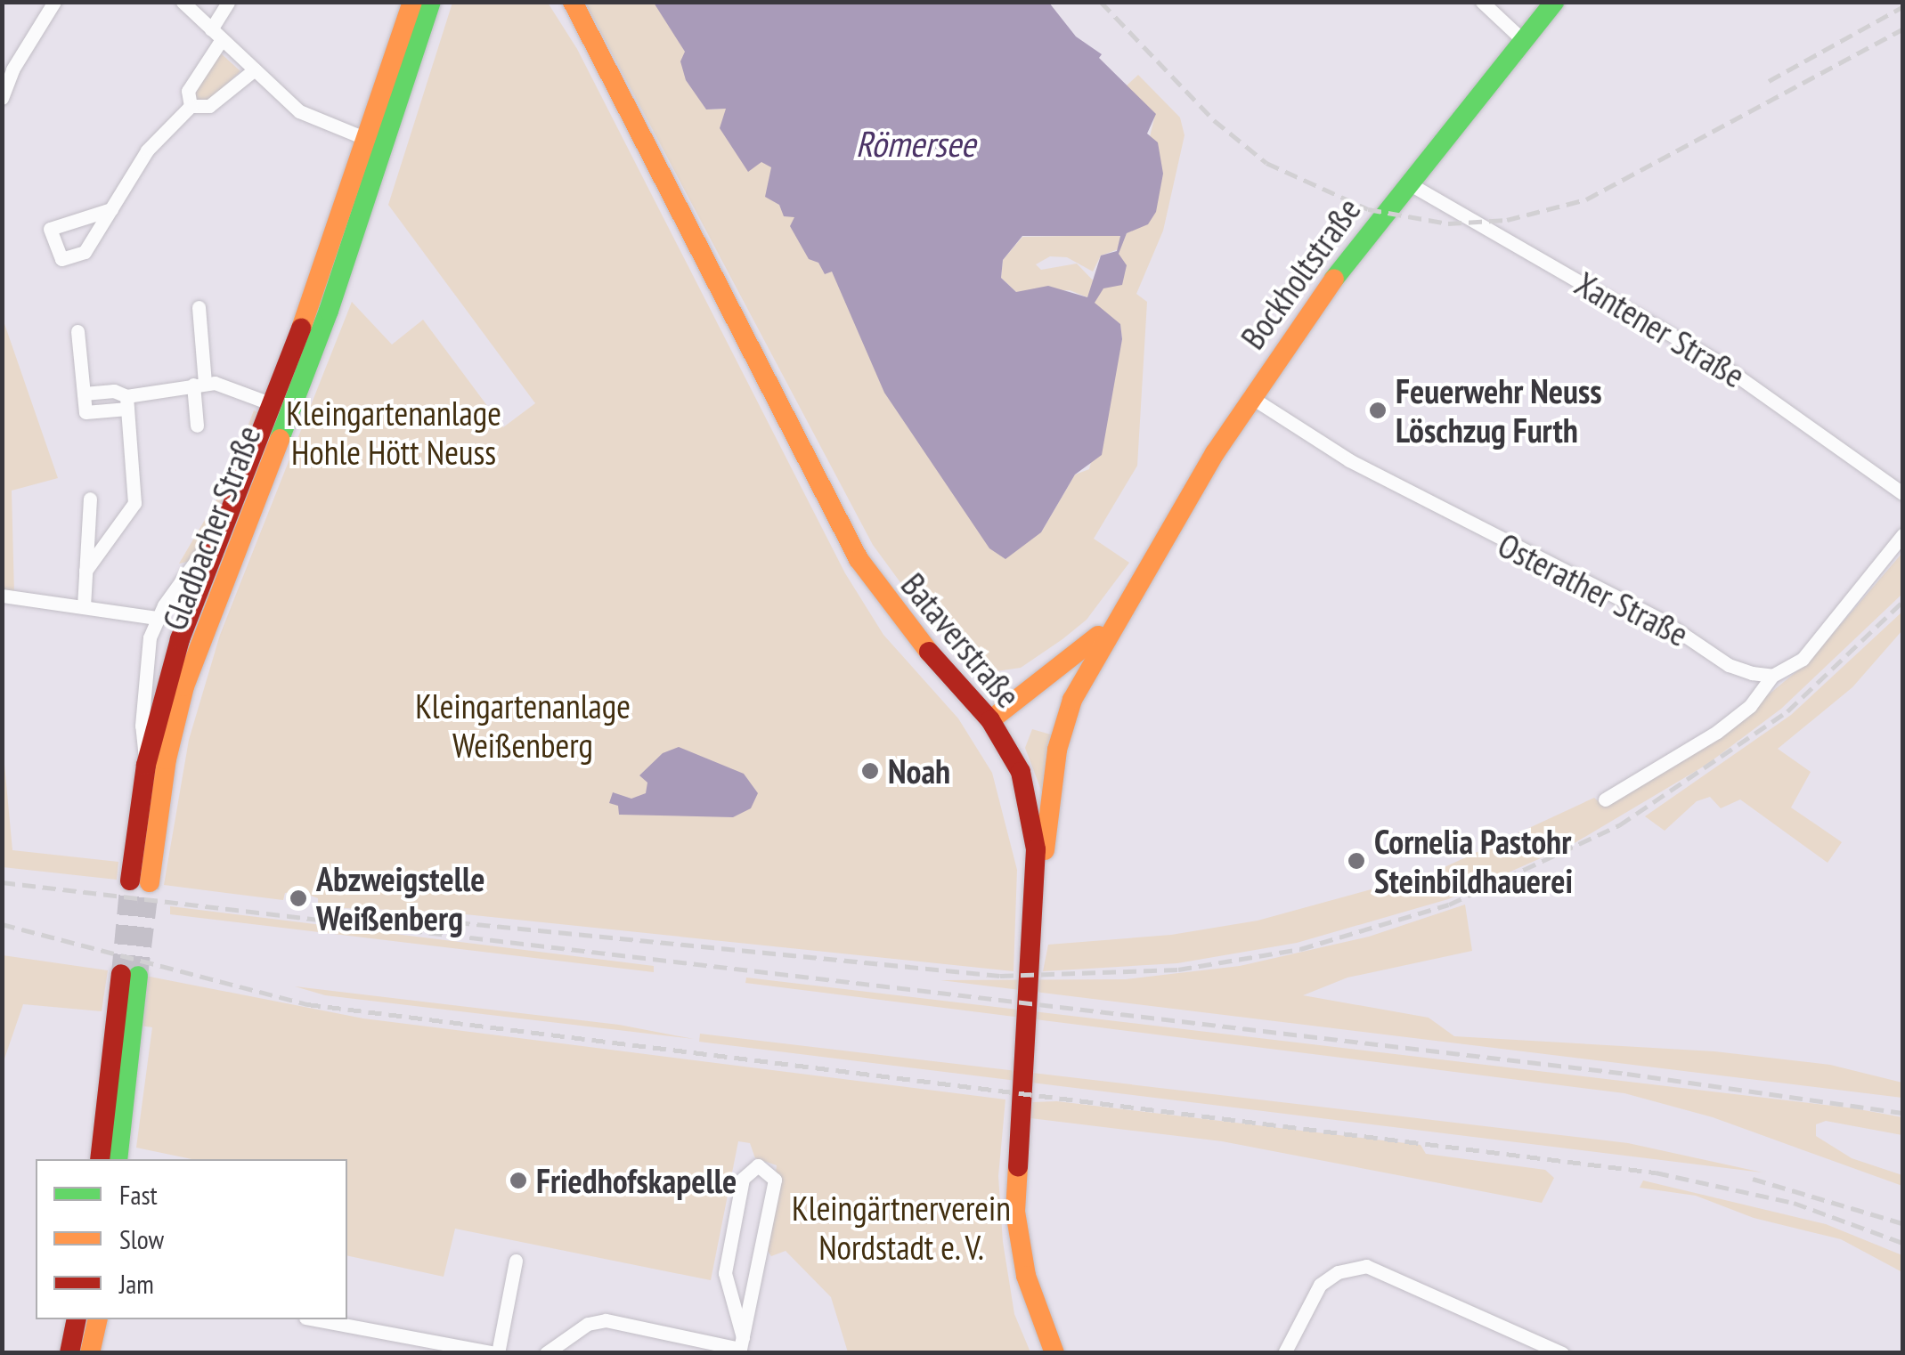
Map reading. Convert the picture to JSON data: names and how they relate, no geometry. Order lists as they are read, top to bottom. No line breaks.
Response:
{"streets":{"street":["Bockholtstraße","Xantener Straße","Gladbacher Straße","Osterather Straße","Bataverstraße"]},"crossings":[["Bockholtstraße","Xantener Straße"],["Bockholtstraße","Osterather Straße"],["Bockholtstraße","Bataverstraße"]],"water":["Römersee"],"parks":["Kleingartenanlage Hohle Hött Neuss","Kleingartenanlage Weißenberg","Kleingärtnerverein Nordstadt e. V."],"places":["Feuerwehr Neuss Löschzug Furth","Noah","Cornelia Pastohr Steinbildhauerei","Abzweigstelle Weißenberg","Friedhofskapelle"],"legend":["Fast","Slow","Jam"]}
